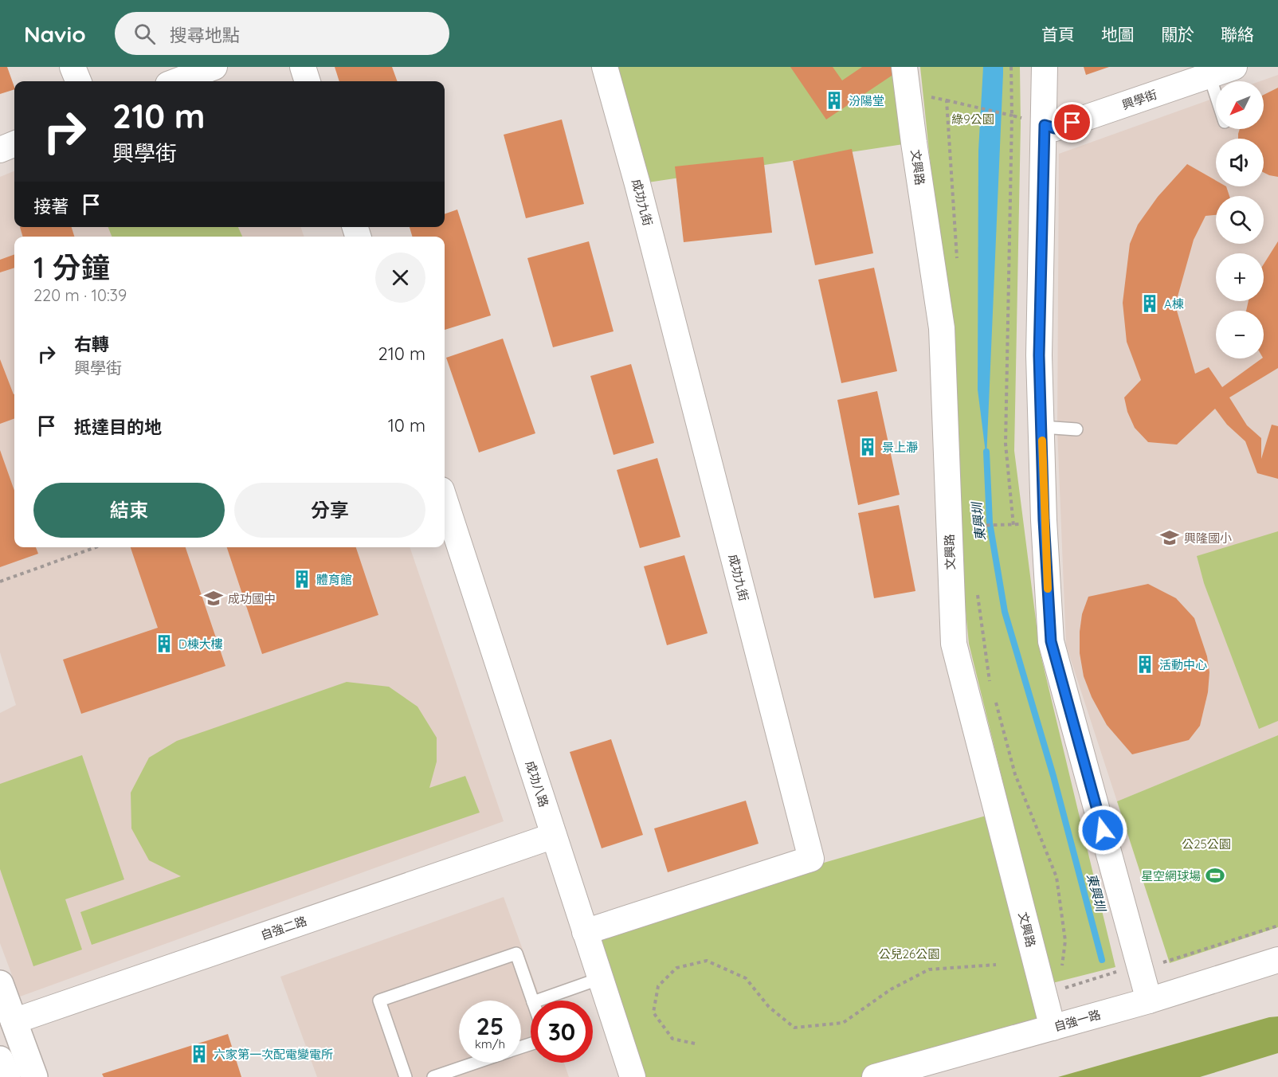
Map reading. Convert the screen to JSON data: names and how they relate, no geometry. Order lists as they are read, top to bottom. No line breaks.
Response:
{"streets":{"street":["興學街","文興路","成功九街","成功八路","自強二路","自強一路"]},"crossings":[["文興路","自強一路"],["成功九街","成功八路"],["成功八路","自強二路"]],"water":["東興圳"],"parks":["綠9公園","公25公園","公兒26公園"],"places":{"building":["汾陽堂","A棟","景上瀞","體育館","D棟大樓","活動中心","六家第一次配電變電所"],"school or university":["興隆國小","成功國中"],"sports":["星空網球場"]},"north":"bottom left","page":{"header":"Navio","search":"搜尋地點","nav":["首頁","地圖","關於","聯絡"],"map_buttons":["+","−"],"turn":["210 m","興學街"],"then":"接著","heading":["1 分鐘","220 m · 10:39"],"list":[{"name":"右轉","note":"興學街","value":"210 m"},{"name":"抵達目的地","value":"10 m"}],"buttons":["結束","分享"],"speed":"25 km/h","limit":"30"}}
